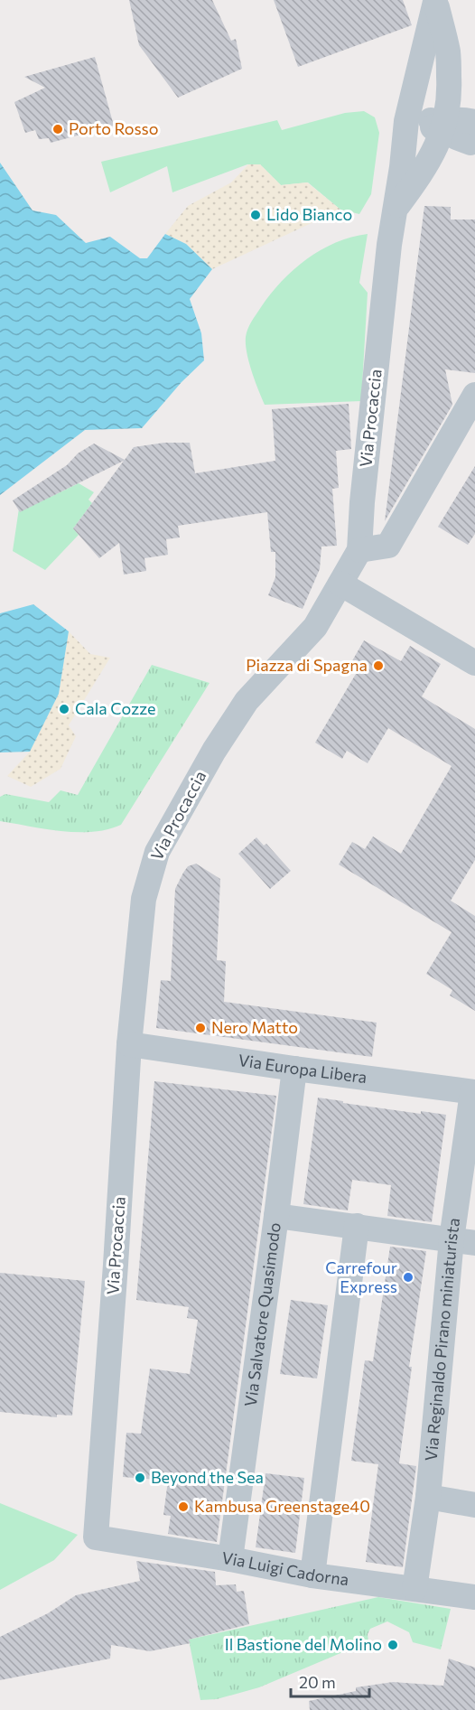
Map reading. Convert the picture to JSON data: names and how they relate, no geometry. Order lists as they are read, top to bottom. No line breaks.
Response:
{"streets":{"street":["Via Procaccia","Via Europa Libera","Via Salvatore Quasimodo","Via Reginaldo Pirano miniaturista","Via Luigi Cadorna"]},"crossings":[["Via Procaccia","Via Europa Libera"],["Via Procaccia","Via Luigi Cadorna"],["Via Europa Libera","Via Salvatore Quasimodo"],["Via Europa Libera","Via Reginaldo Pirano miniaturista"],["Via Salvatore Quasimodo","Via Luigi Cadorna"],["Via Reginaldo Pirano miniaturista","Via Luigi Cadorna"]],"places":["Porto Rosso","Lido Bianco","Piazza di Spagna","Cala Cozze","Nero Matto","Carrefour Express","Beyond the Sea","Kambusa Greenstage40","Il Bastione del Molino"],"scale_bar":"20 m"}
